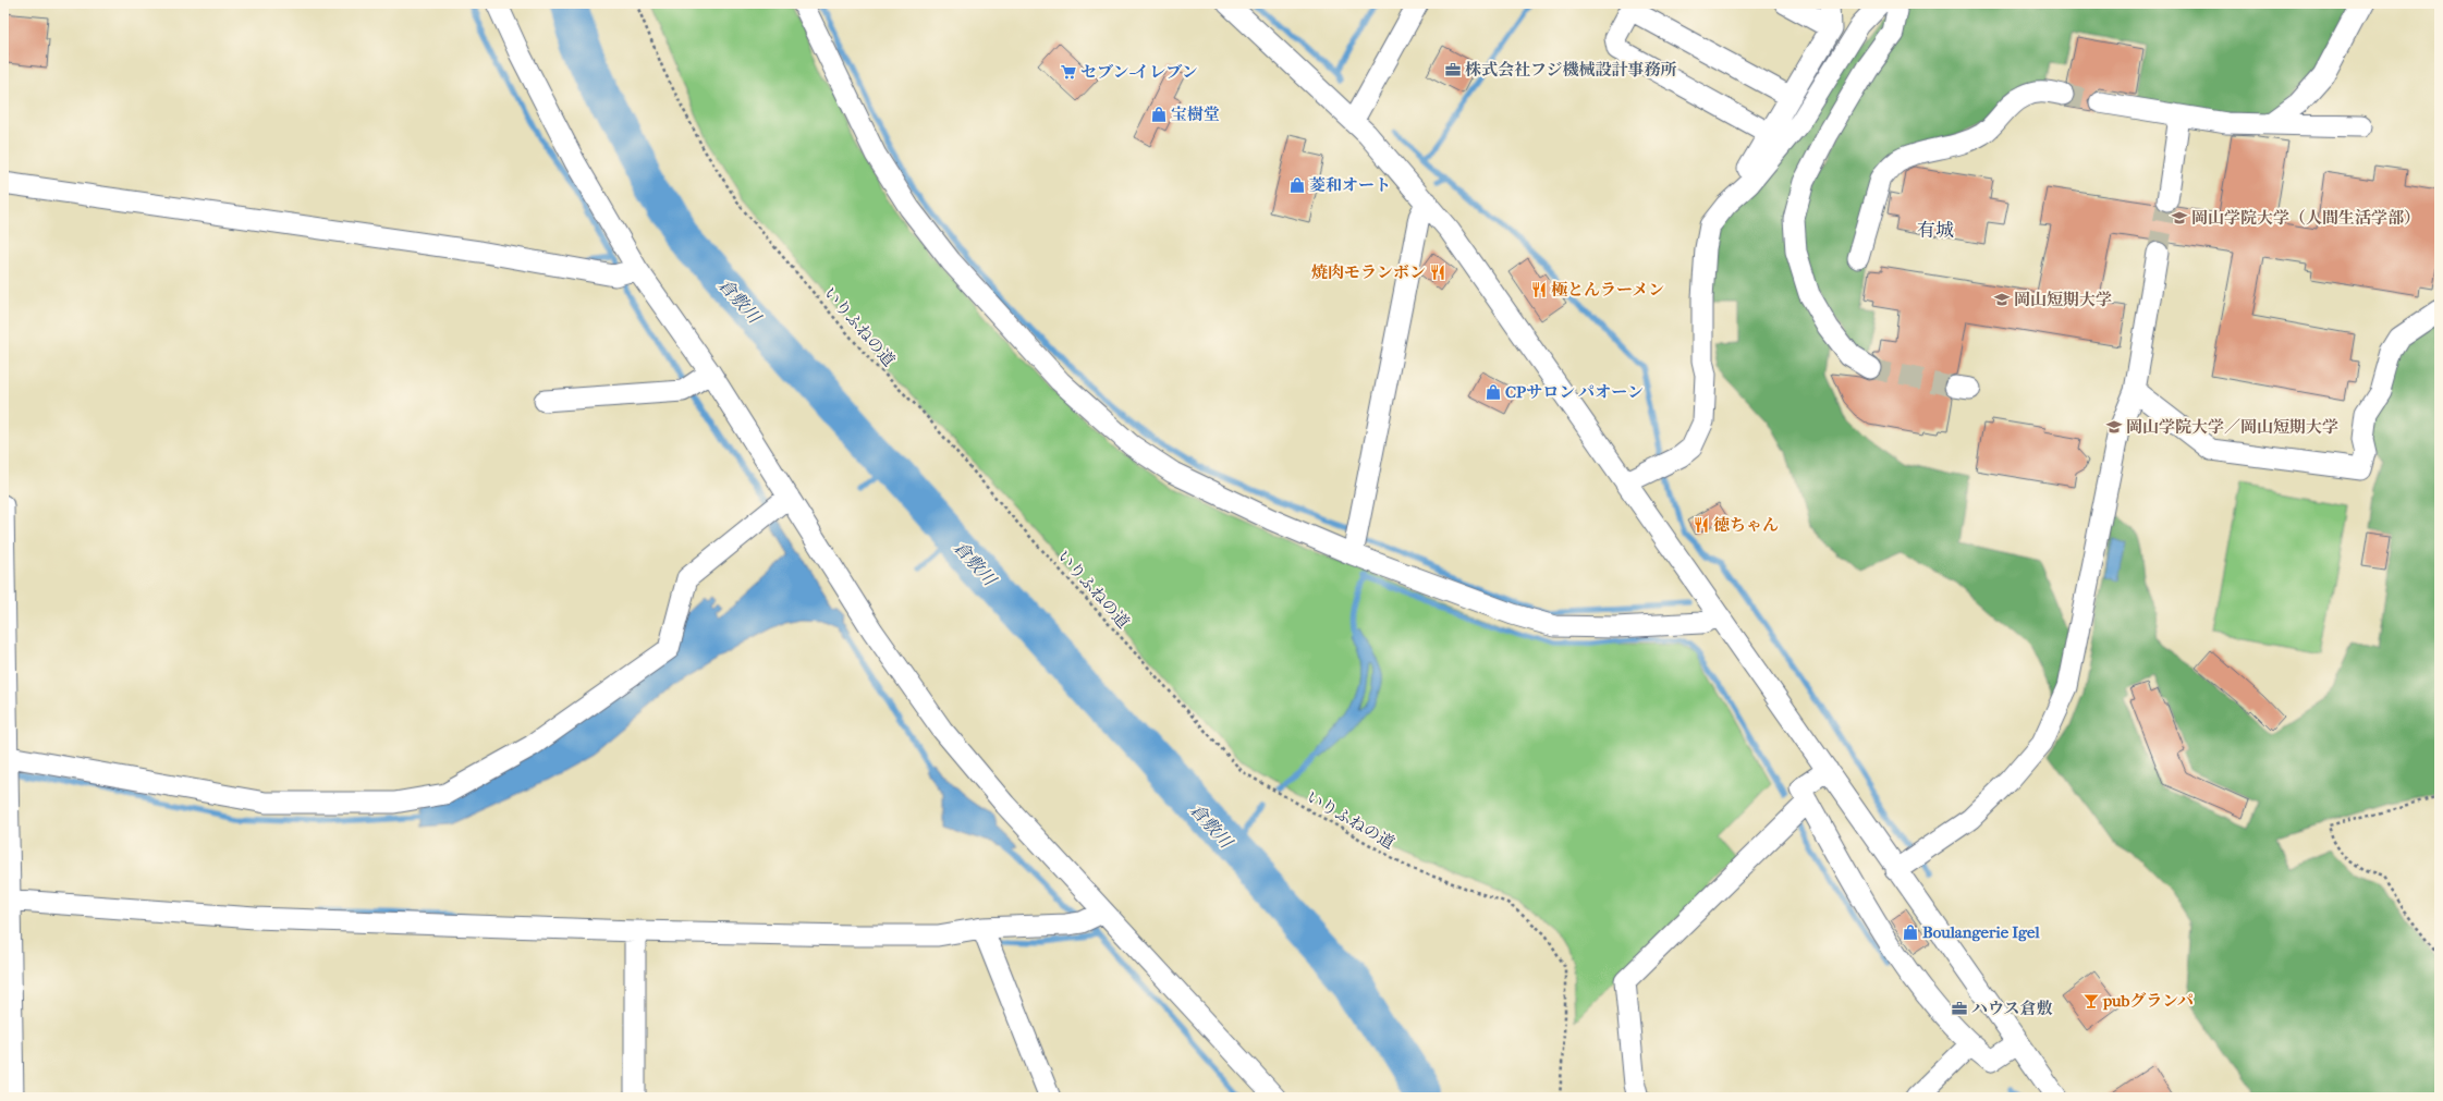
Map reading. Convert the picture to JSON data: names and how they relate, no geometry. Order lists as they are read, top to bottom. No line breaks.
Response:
{"streets":{"path":["いりふねの道"]},"districts":["有城"],"water":["倉敷川"],"places":{"office":["株式会社フジ機械設計事務所","ハウス倉敷"],"supermarket":["セブン-イレブン"],"shop":["宝樹堂","菱和オート","CPサロン パオーン","Boulangerie Igel"],"school or university":["岡山学院大学（人間生活学部）","岡山短期大学","岡山学院大学／岡山短期大学"],"restaurant":["焼肉モランボン","極とんラーメン","徳ちゃん"],"bar":["pubグランパ"]}}
